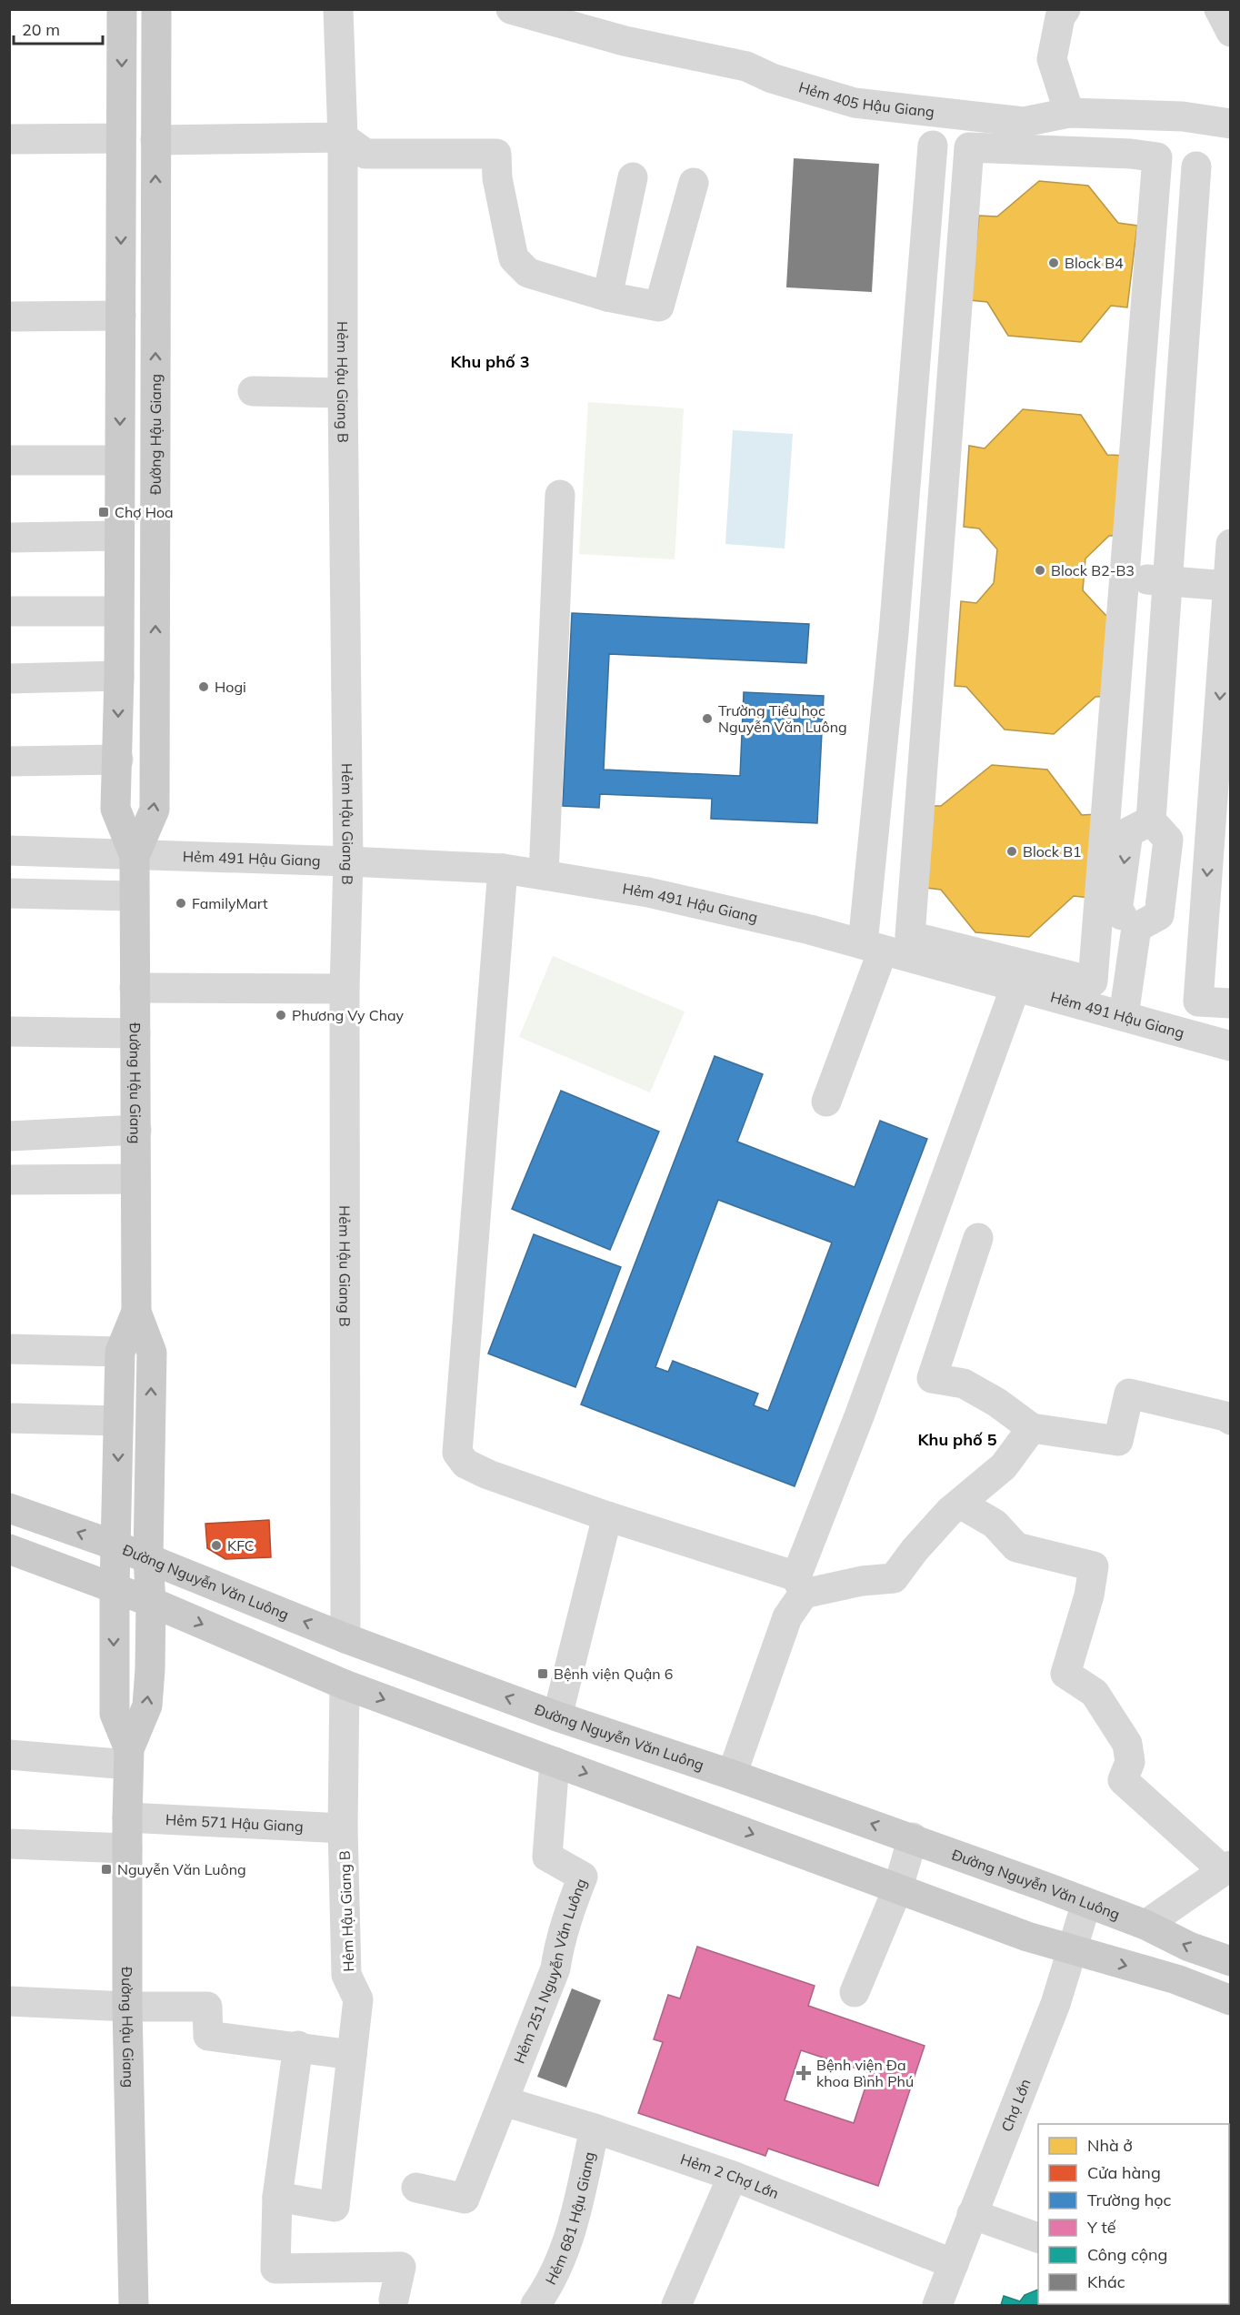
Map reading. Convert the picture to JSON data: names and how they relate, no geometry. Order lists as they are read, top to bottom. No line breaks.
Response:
{"streets":{"main road":["Đường Hậu Giang","Đường Nguyễn Văn Luông"],"street":["Hẻm 405 Hậu Giang","Hẻm Hậu Giang B","Hẻm 491 Hậu Giang","Hẻm 571 Hậu Giang","Hẻm 251 Nguyễn Văn Luông","Chợ Lớn","Hẻm 2 Chợ Lớn","Hẻm 681 Hậu Giang"]},"crossings":[["Hẻm Hậu Giang B","Hẻm 491 Hậu Giang"],["Hẻm Hậu Giang B","Đường Nguyễn Văn Luông"],["Hẻm Hậu Giang B","Hẻm 571 Hậu Giang"],["Đường Hậu Giang","Hẻm 491 Hậu Giang"],["Đường Hậu Giang","Đường Nguyễn Văn Luông"],["Đường Hậu Giang","Hẻm 571 Hậu Giang"],["Đường Nguyễn Văn Luông","Chợ Lớn"],["Hẻm 251 Nguyễn Văn Luông","Hẻm 2 Chợ Lớn"],["Chợ Lớn","Hẻm 2 Chợ Lớn"],["Hẻm 2 Chợ Lớn","Hẻm 681 Hậu Giang"]],"districts":["Khu phố 3","Khu phố 5"],"places":{"other":["Block B4","Block B2-B3","Hogi","Trường Tiểu học Nguyễn Văn Luông","Block B1","FamilyMart","Phương Vy Chay","KFC"],"transit":["Chợ Hoa","Bệnh viện Quận 6","Nguyễn Văn Luông"],"health":["Bệnh viện Đa khoa Bình Phú"]},"legend":["Nhà ở","Cửa hàng","Trường học","Y tế","Công cộng","Khác"],"scale_bar":"20 m"}
